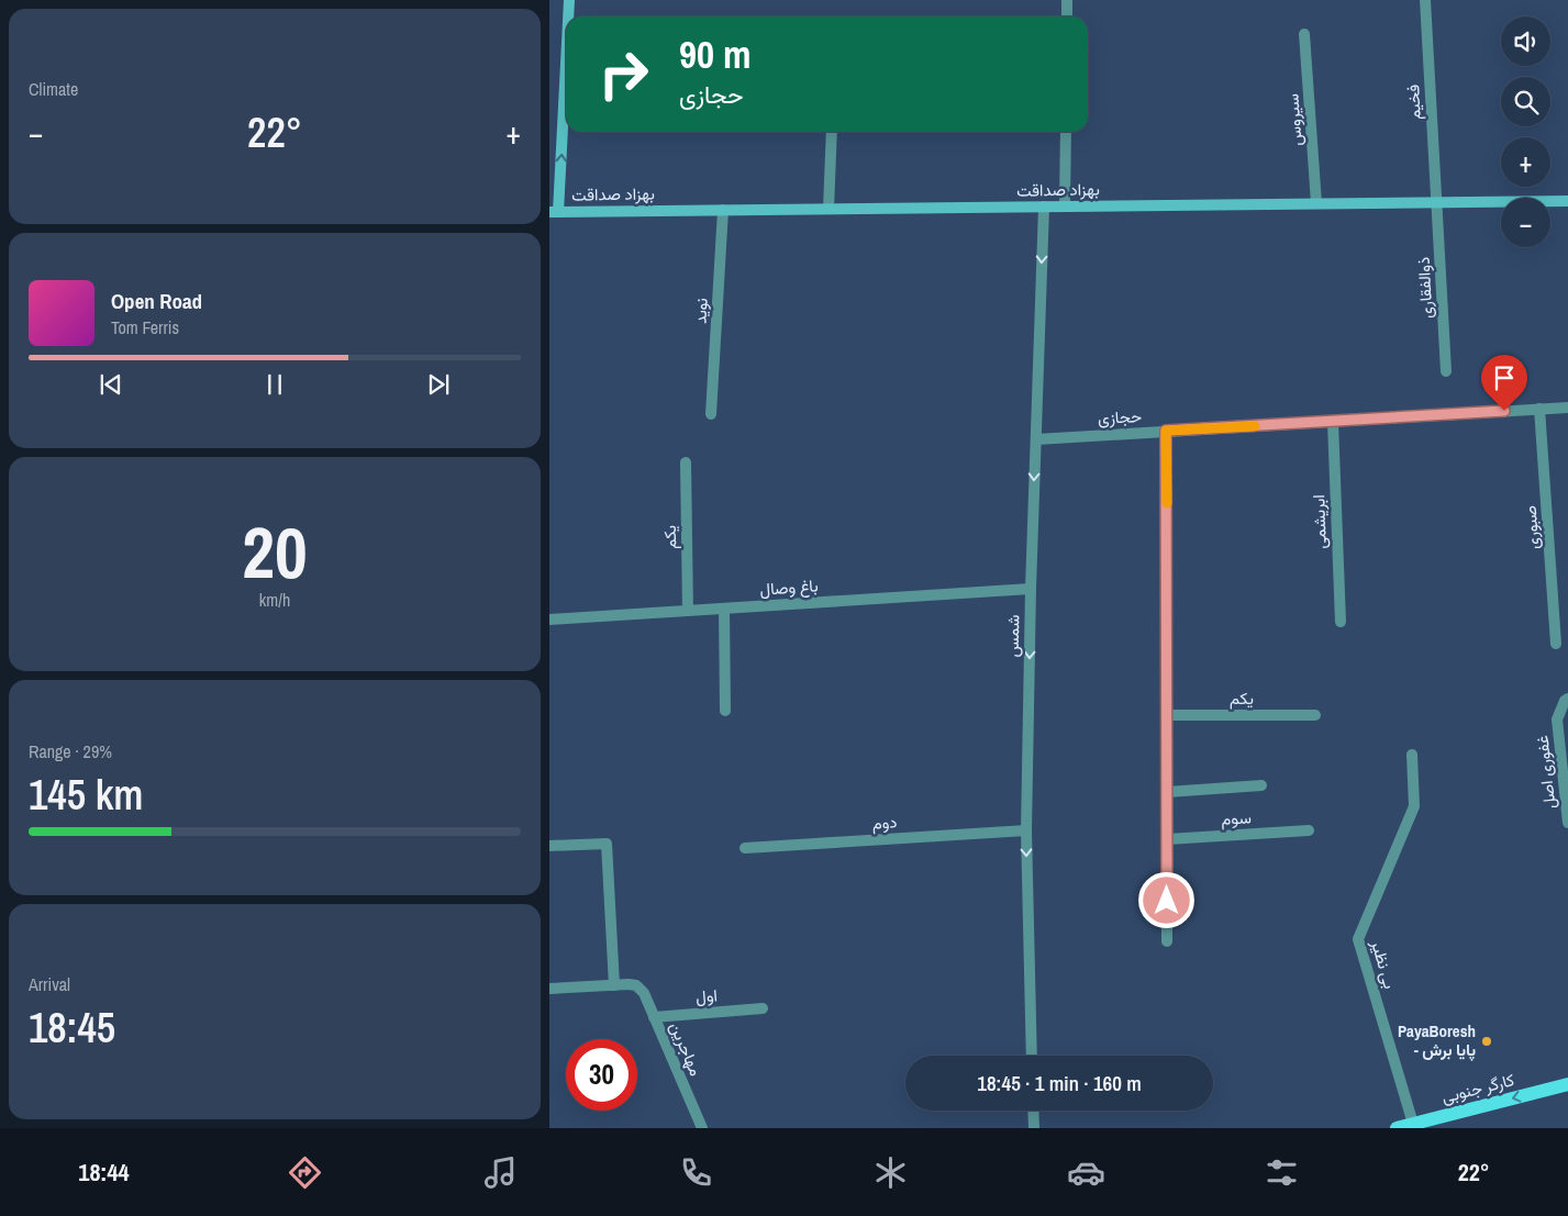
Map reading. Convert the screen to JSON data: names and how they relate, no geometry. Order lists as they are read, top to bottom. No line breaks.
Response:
{"streets":{"main road":["کارگر جنوبی"],"street":["فخیم","سیروس","بهزاد صداقت","ذوالفقاری","نوید","حجازی","ابریشمی","صبوری","یکم","باغ وصال","شمس","غفوری اصل","سوم","دوم","بی نظیر","اول","مهاجرین"]},"crossings":[["فخیم","بهزاد صداقت"],["فخیم","ذوالفقاری"],["سیروس","بهزاد صداقت"],["بهزاد صداقت","ذوالفقاری"],["بهزاد صداقت","نوید"],["بهزاد صداقت","شمس"],["حجازی","ابریشمی"],["حجازی","صبوری"],["حجازی","شمس"],["یکم","باغ وصال"],["باغ وصال","شمس"],["شمس","دوم"],["بی نظیر","کارگر جنوبی"],["اول","مهاجرین"]],"one_way":["شمس","کارگر جنوبی"],"places":["PayaBoresh - پایا برش"],"page":{"tile":["Climate",["20","km/h"],["Range · 29%","145 km"],["Arrival","18:45"]],"map_buttons":["+","−"],"turn":["90 m","حجازی"],"heat":["−","22°","+"],"song":["Open Road","Tom Ferris"],"limit":"30","trip":"18:45 · 1 min · 160 m","tabs":["18:44","22°"]}}
